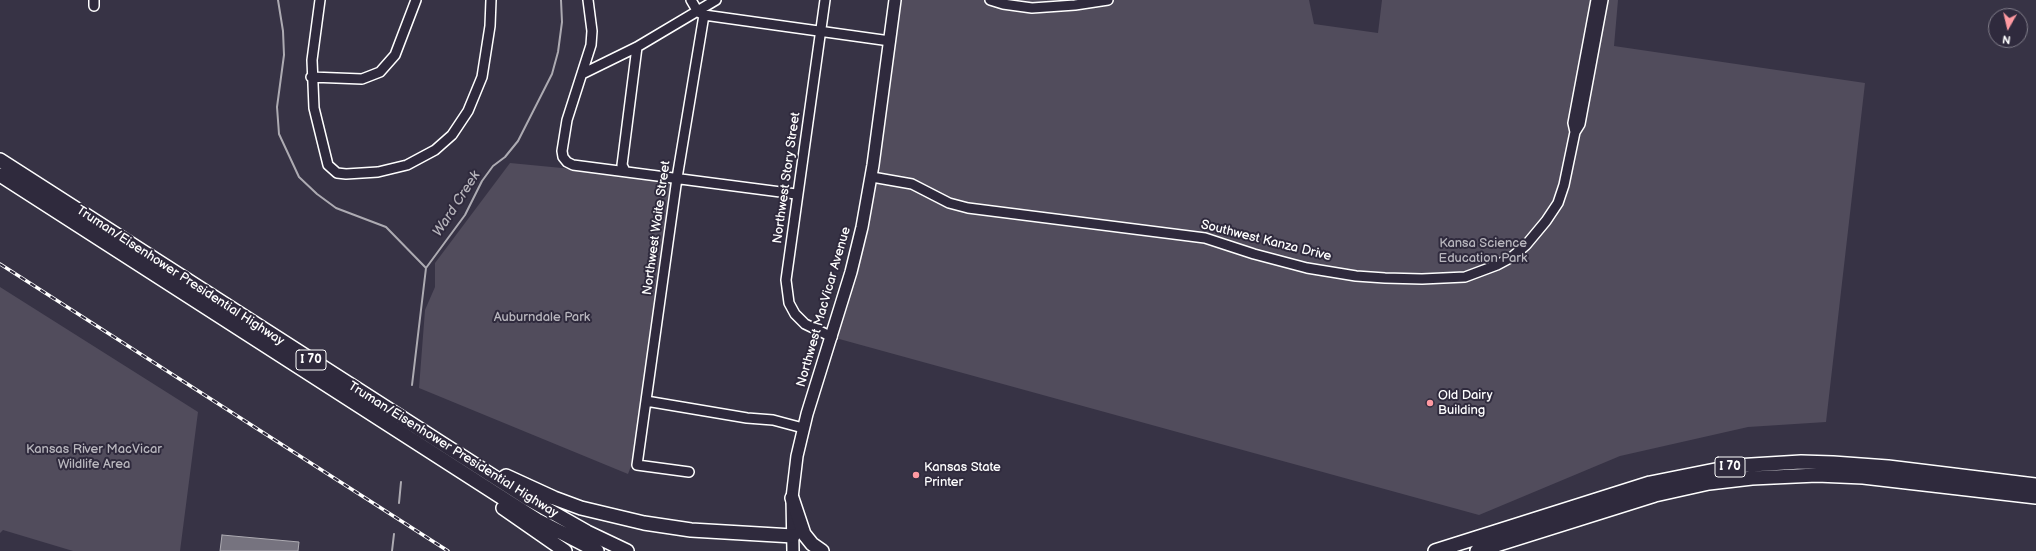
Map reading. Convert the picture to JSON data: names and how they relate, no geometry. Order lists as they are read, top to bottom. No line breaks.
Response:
{"streets":{"highway":["Truman/Eisenhower Presidential Highway","I 70"],"main road":["Northwest MacVicar Avenue"],"street":["Northwest Story Street","Northwest Waite Street","Southwest Kanza Drive"]},"crossings":[["Northwest Story Street","Northwest MacVicar Avenue"],["Southwest Kanza Drive","Northwest MacVicar Avenue"]],"water":["Ward Creek"],"parks":["Kansa Science Education Park","Auburndale Park","Kansas River MacVicar Wildlife Area"],"places":["Old Dairy Building","Kansas State Printer"],"north":"bottom"}
